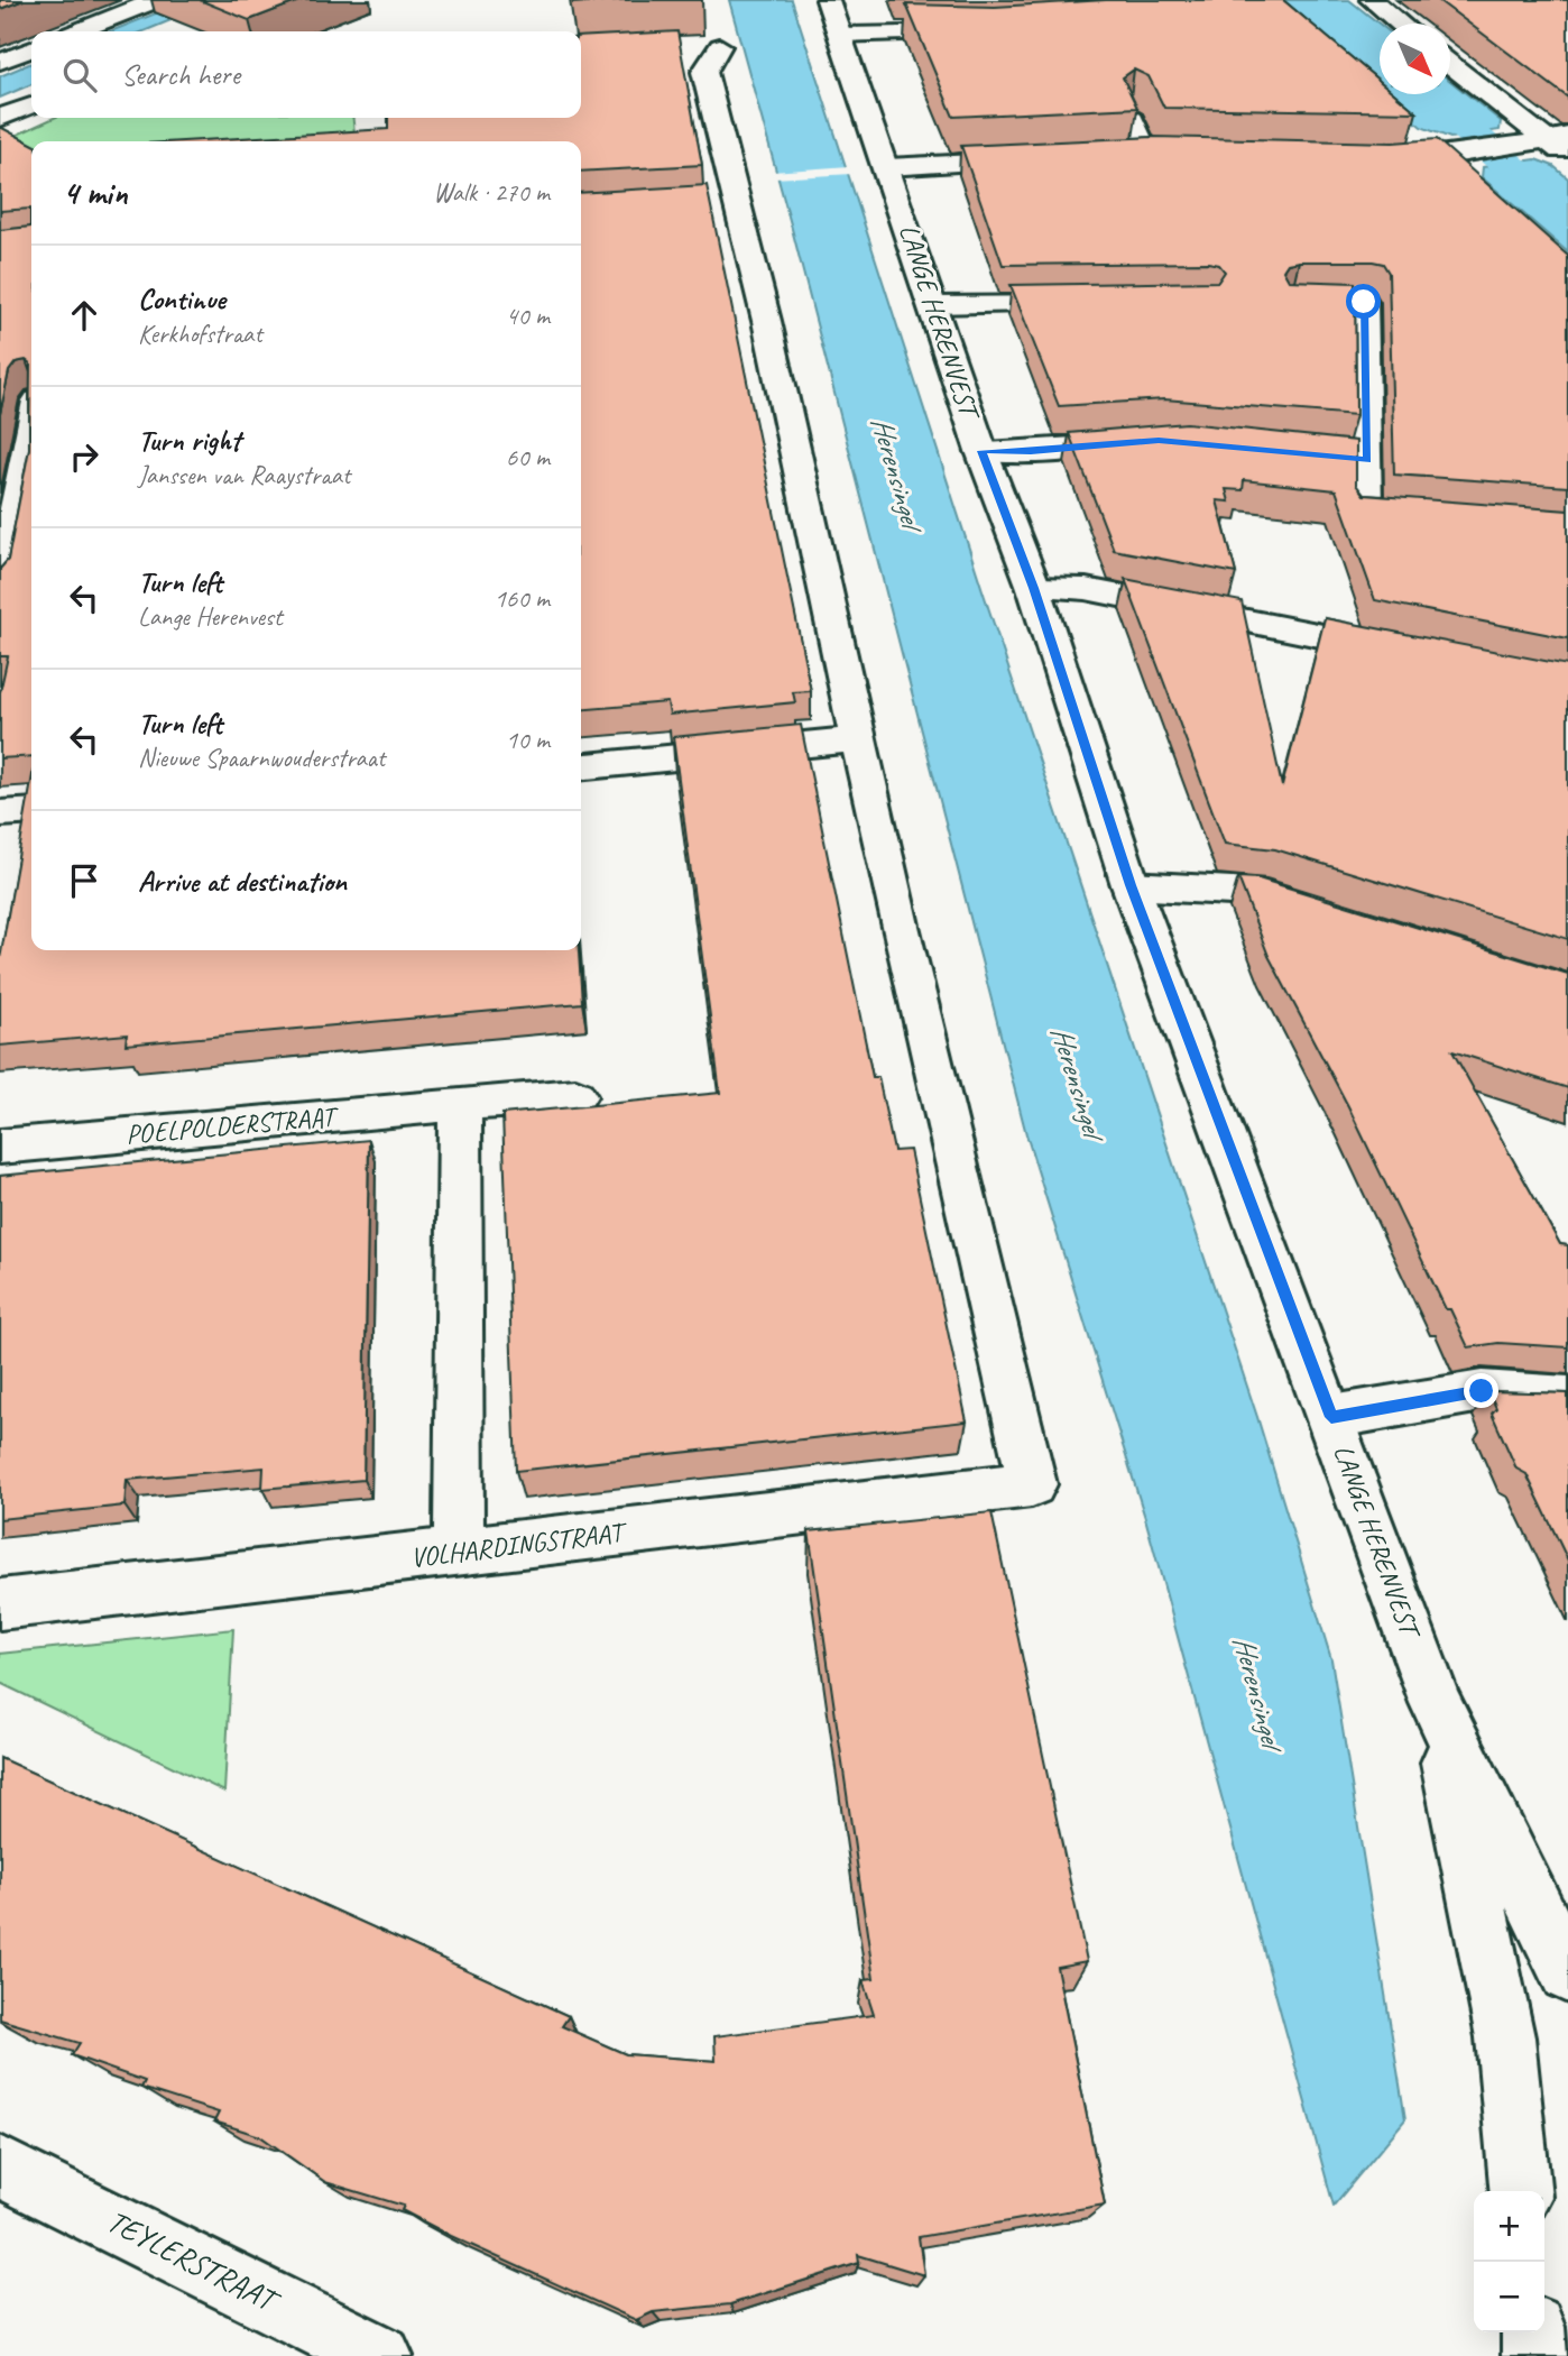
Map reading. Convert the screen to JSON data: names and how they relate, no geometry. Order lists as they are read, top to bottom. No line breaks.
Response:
{"streets":{"street":["LANGE HERENVEST","POELPOLDERSTRAAT","VOLHARDINGSTRAAT","TEYLERSTRAAT"]},"water":["Herensingel"],"north":"bottom right","page":{"search":"Search here","heading":["4 min","Walk · 270 m"],"list":[["Continue","Kerkhofstraat","40 m"],["Turn right","Janssen van Raaystraat","60 m"],["Turn left","Lange Herenvest","160 m"],["Turn left","Nieuwe Spaarnwouderstraat","10 m"],"Arrive at destination"],"map_buttons":["+","−"]}}
